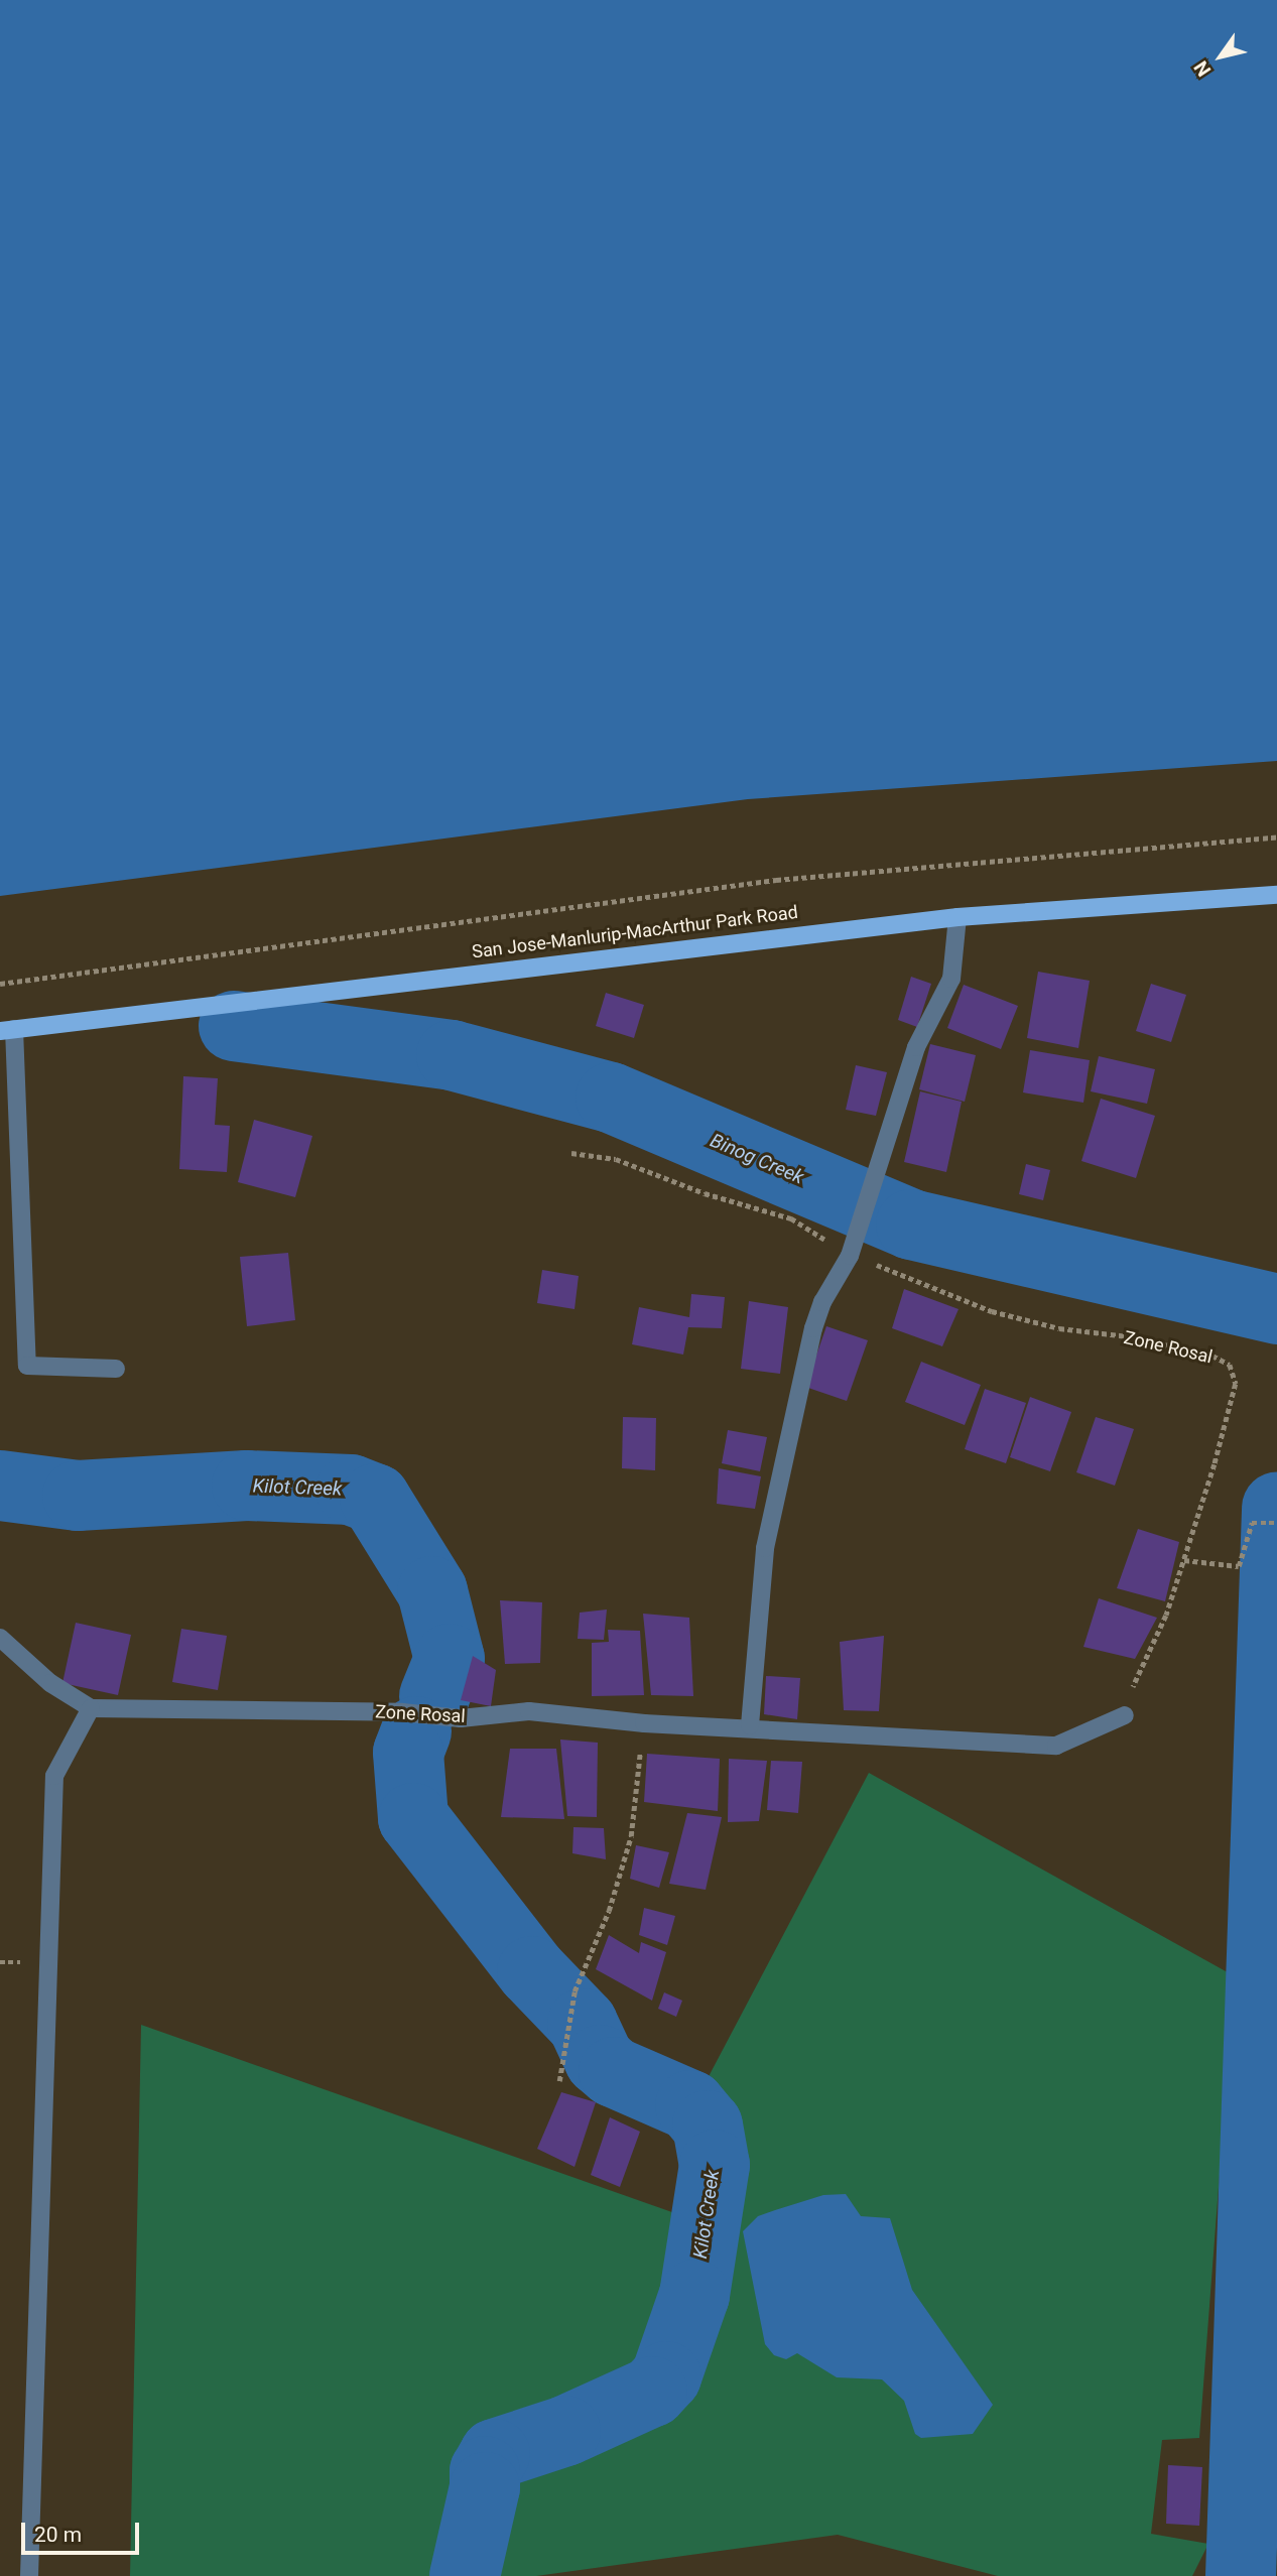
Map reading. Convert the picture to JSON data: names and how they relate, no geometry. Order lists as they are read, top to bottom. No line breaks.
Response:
{"streets":{"main road":["San Jose-Manlurip-MacArthur Park Road"],"street":["Zone Rosal"]},"water":["Binog Creek","Kilot Creek"],"scale_bar":"20 m","north":"bottom left"}
